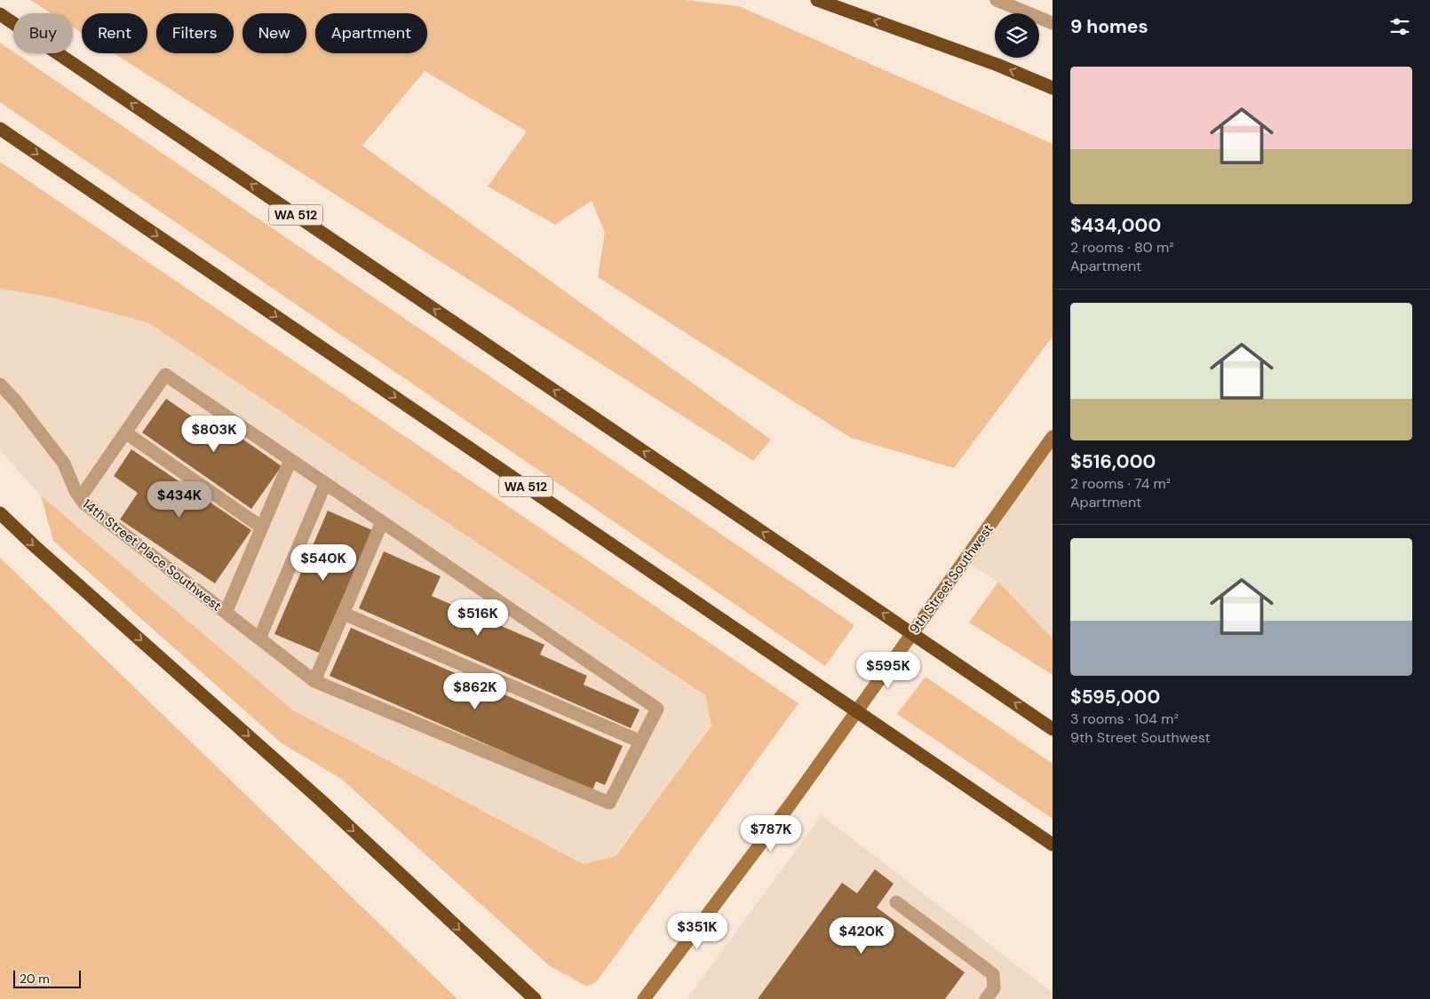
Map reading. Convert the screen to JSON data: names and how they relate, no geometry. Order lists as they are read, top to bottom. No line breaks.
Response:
{"streets":{"highway":["WA 512"],"main road":["9th Street Southwest"],"lane":["14th Street Place Southwest"]},"scale_bar":"20 m","page":{"heading":"9 homes","chip":["Buy","Rent","Filters","New","Apartment"],"list":[{"name":"$434,000","note":"2 rooms · 80 m² · Apartment"},{"name":"$516,000","note":"2 rooms · 74 m² · Apartment"},{"name":"$595,000","note":"3 rooms · 104 m² · 9th Street Southwest"}],"price":["$803K","$434K","$540K","$516K","$595K","$862K","$787K","$351K","$420K"],"scale":"20 m"}}
